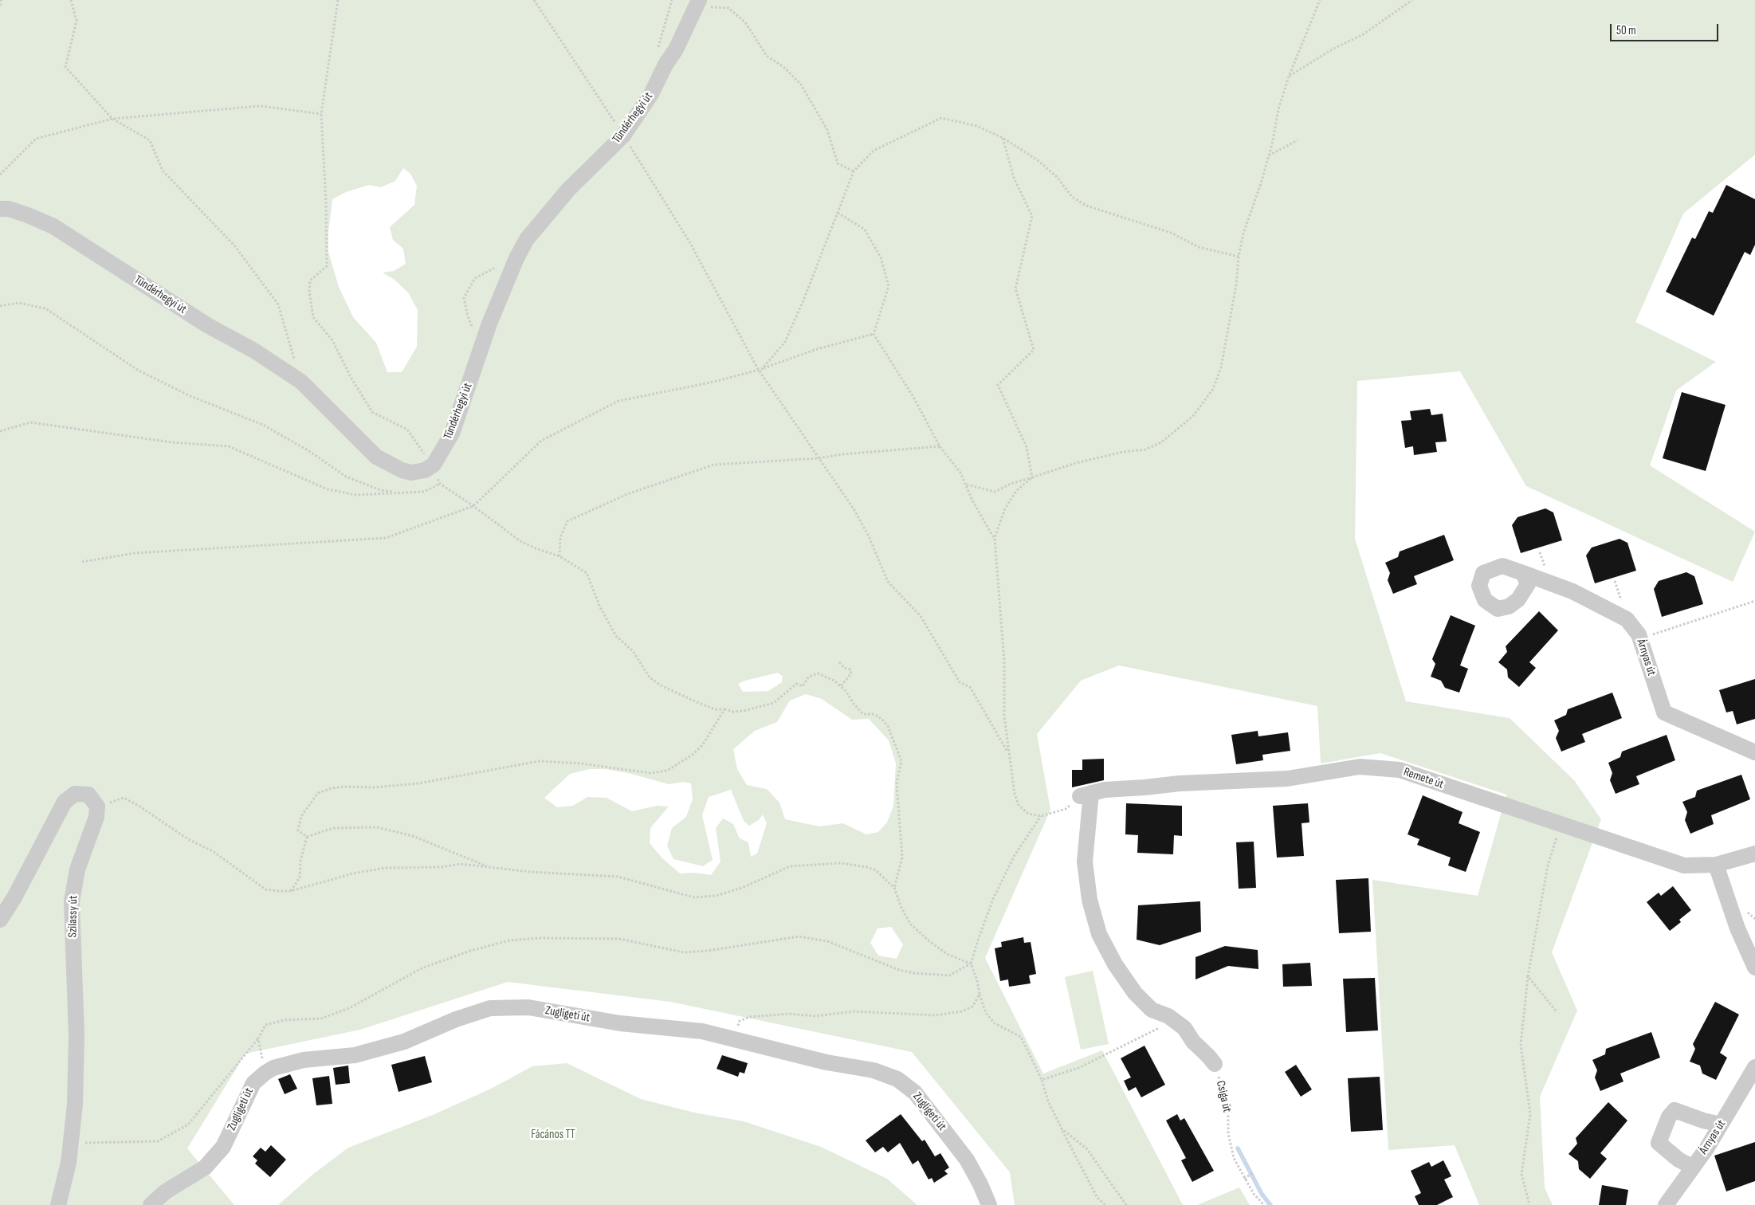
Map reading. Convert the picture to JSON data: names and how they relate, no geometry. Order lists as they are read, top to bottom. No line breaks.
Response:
{"streets":{"street":["Tündérhegyi út","Árnyas út","Remete út","Szilassy út","Zugligeti út","Csiga út"]},"crossings":[["Remete út","Csiga út"]],"parks":["Fácános TT"],"scale_bar":"50 m"}
